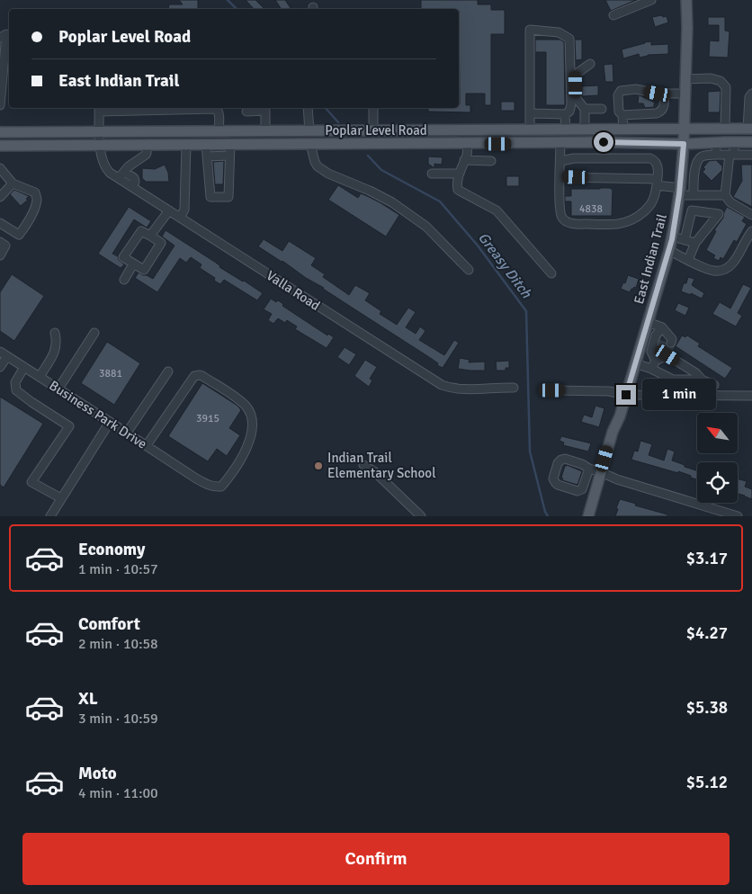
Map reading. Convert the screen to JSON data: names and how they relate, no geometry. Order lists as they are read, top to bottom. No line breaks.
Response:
{"streets":{"main road":["Poplar Level Road","East Indian Trail"],"street":["Valla Road","Business Park Drive"]},"crossings":[["Poplar Level Road","East Indian Trail"],["Poplar Level Road","Valla Road"]],"water":["Greasy Ditch"],"places":["Indian Trail Elementary School"],"house_numbers":["4838","3881","3915"],"north":"top left","page":{"banner":["Poplar Level Road","East Indian Trail"],"bubble":"1 min","list":[{"name":"Economy","note":"1 min · 10:57","value":"$3.17"},{"name":"Comfort","note":"2 min · 10:58","value":"$4.27"},{"name":"XL","note":"3 min · 10:59","value":"$5.38"},{"name":"Moto","note":"4 min · 11:00","value":"$5.12"}],"buttons":"Confirm"}}
